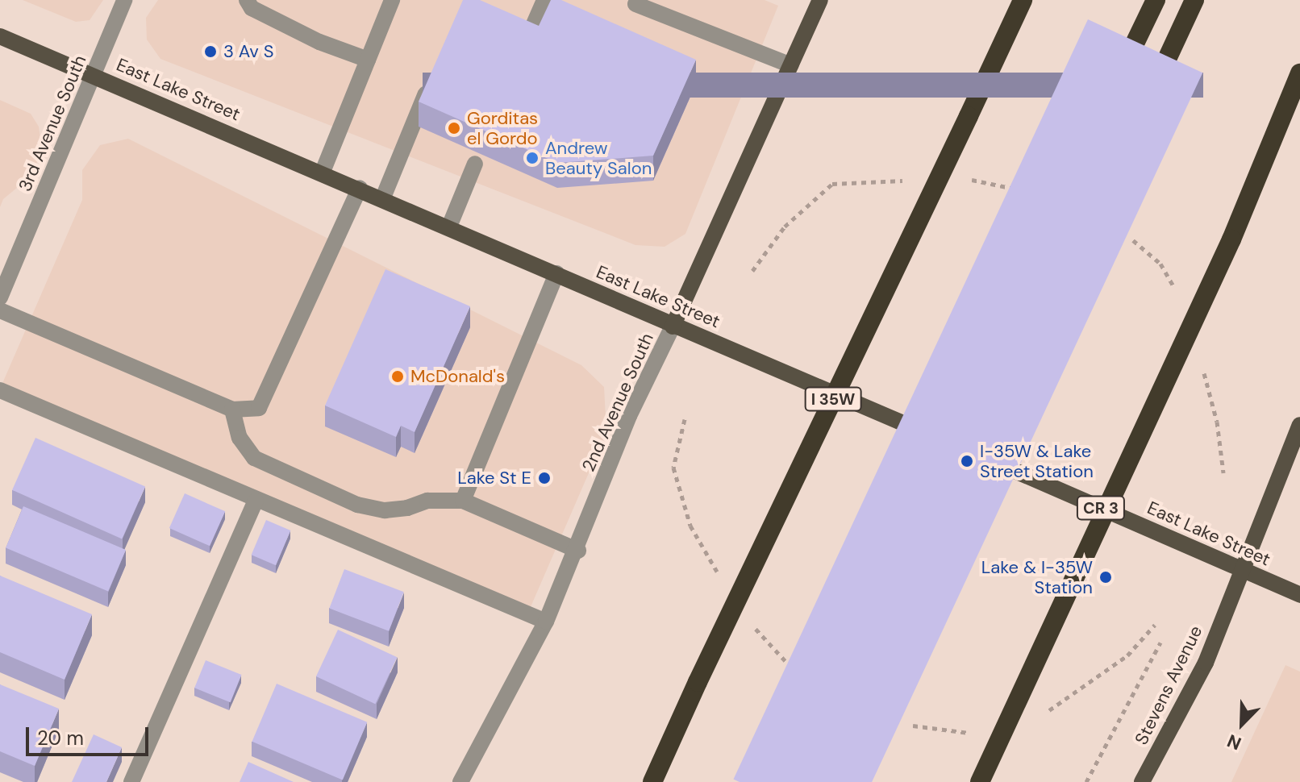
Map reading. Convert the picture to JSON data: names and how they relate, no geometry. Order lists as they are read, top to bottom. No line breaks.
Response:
{"streets":{"highway":["I 35W"],"main road":["East Lake Street","2nd Avenue South","CR 3","Stevens Avenue"],"street":["3rd Avenue South"]},"crossings":[["East Lake Street","3rd Avenue South"],["East Lake Street","2nd Avenue South"],["East Lake Street","Stevens Avenue"]],"places":["3 Av S","Gorditas el Gordo","Andrew Beauty Salon","McDonald's","I-35W & Lake Street Station","Lake St E","Lake & I-35W Station"],"scale_bar":"20 m","north":"bottom left"}
